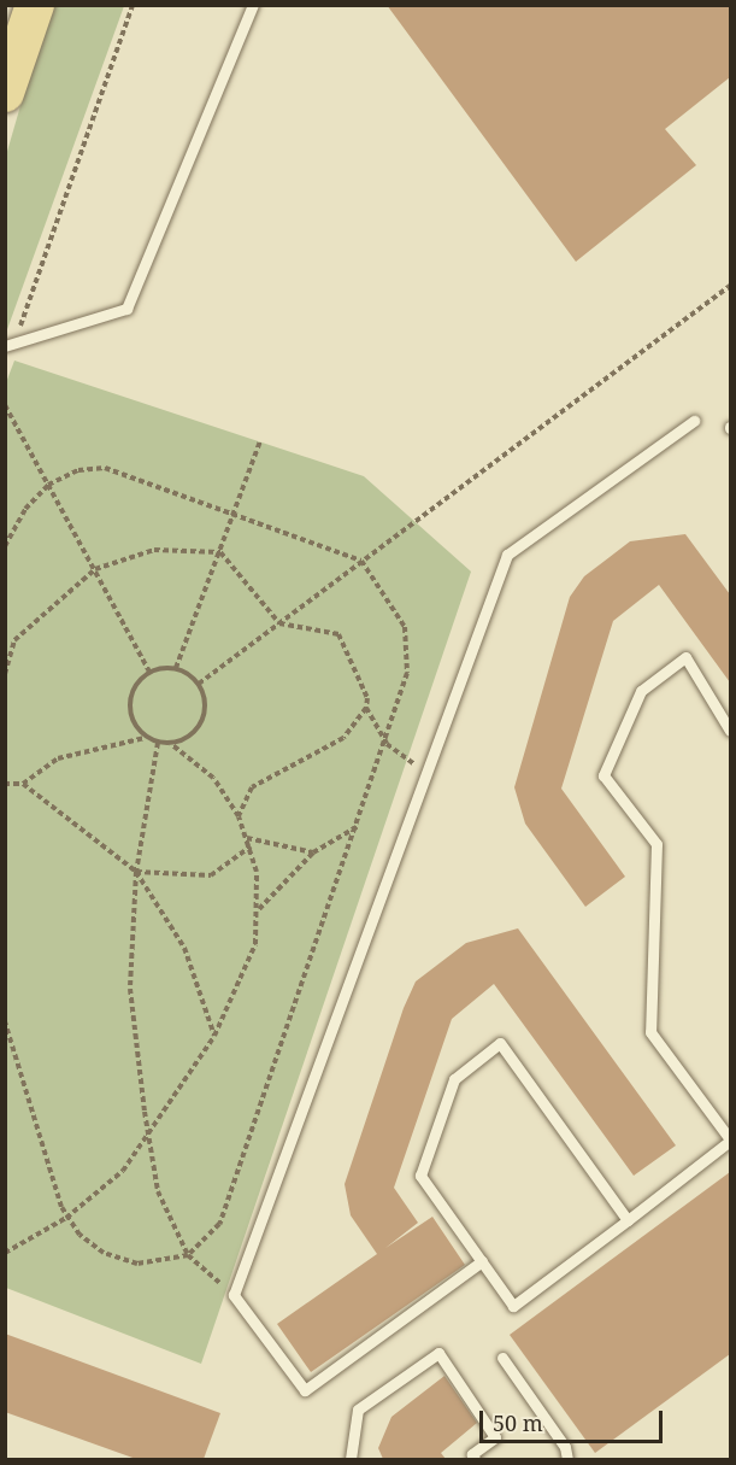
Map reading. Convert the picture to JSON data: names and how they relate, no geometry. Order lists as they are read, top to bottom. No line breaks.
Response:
{"scale_bar":"50 m"}
